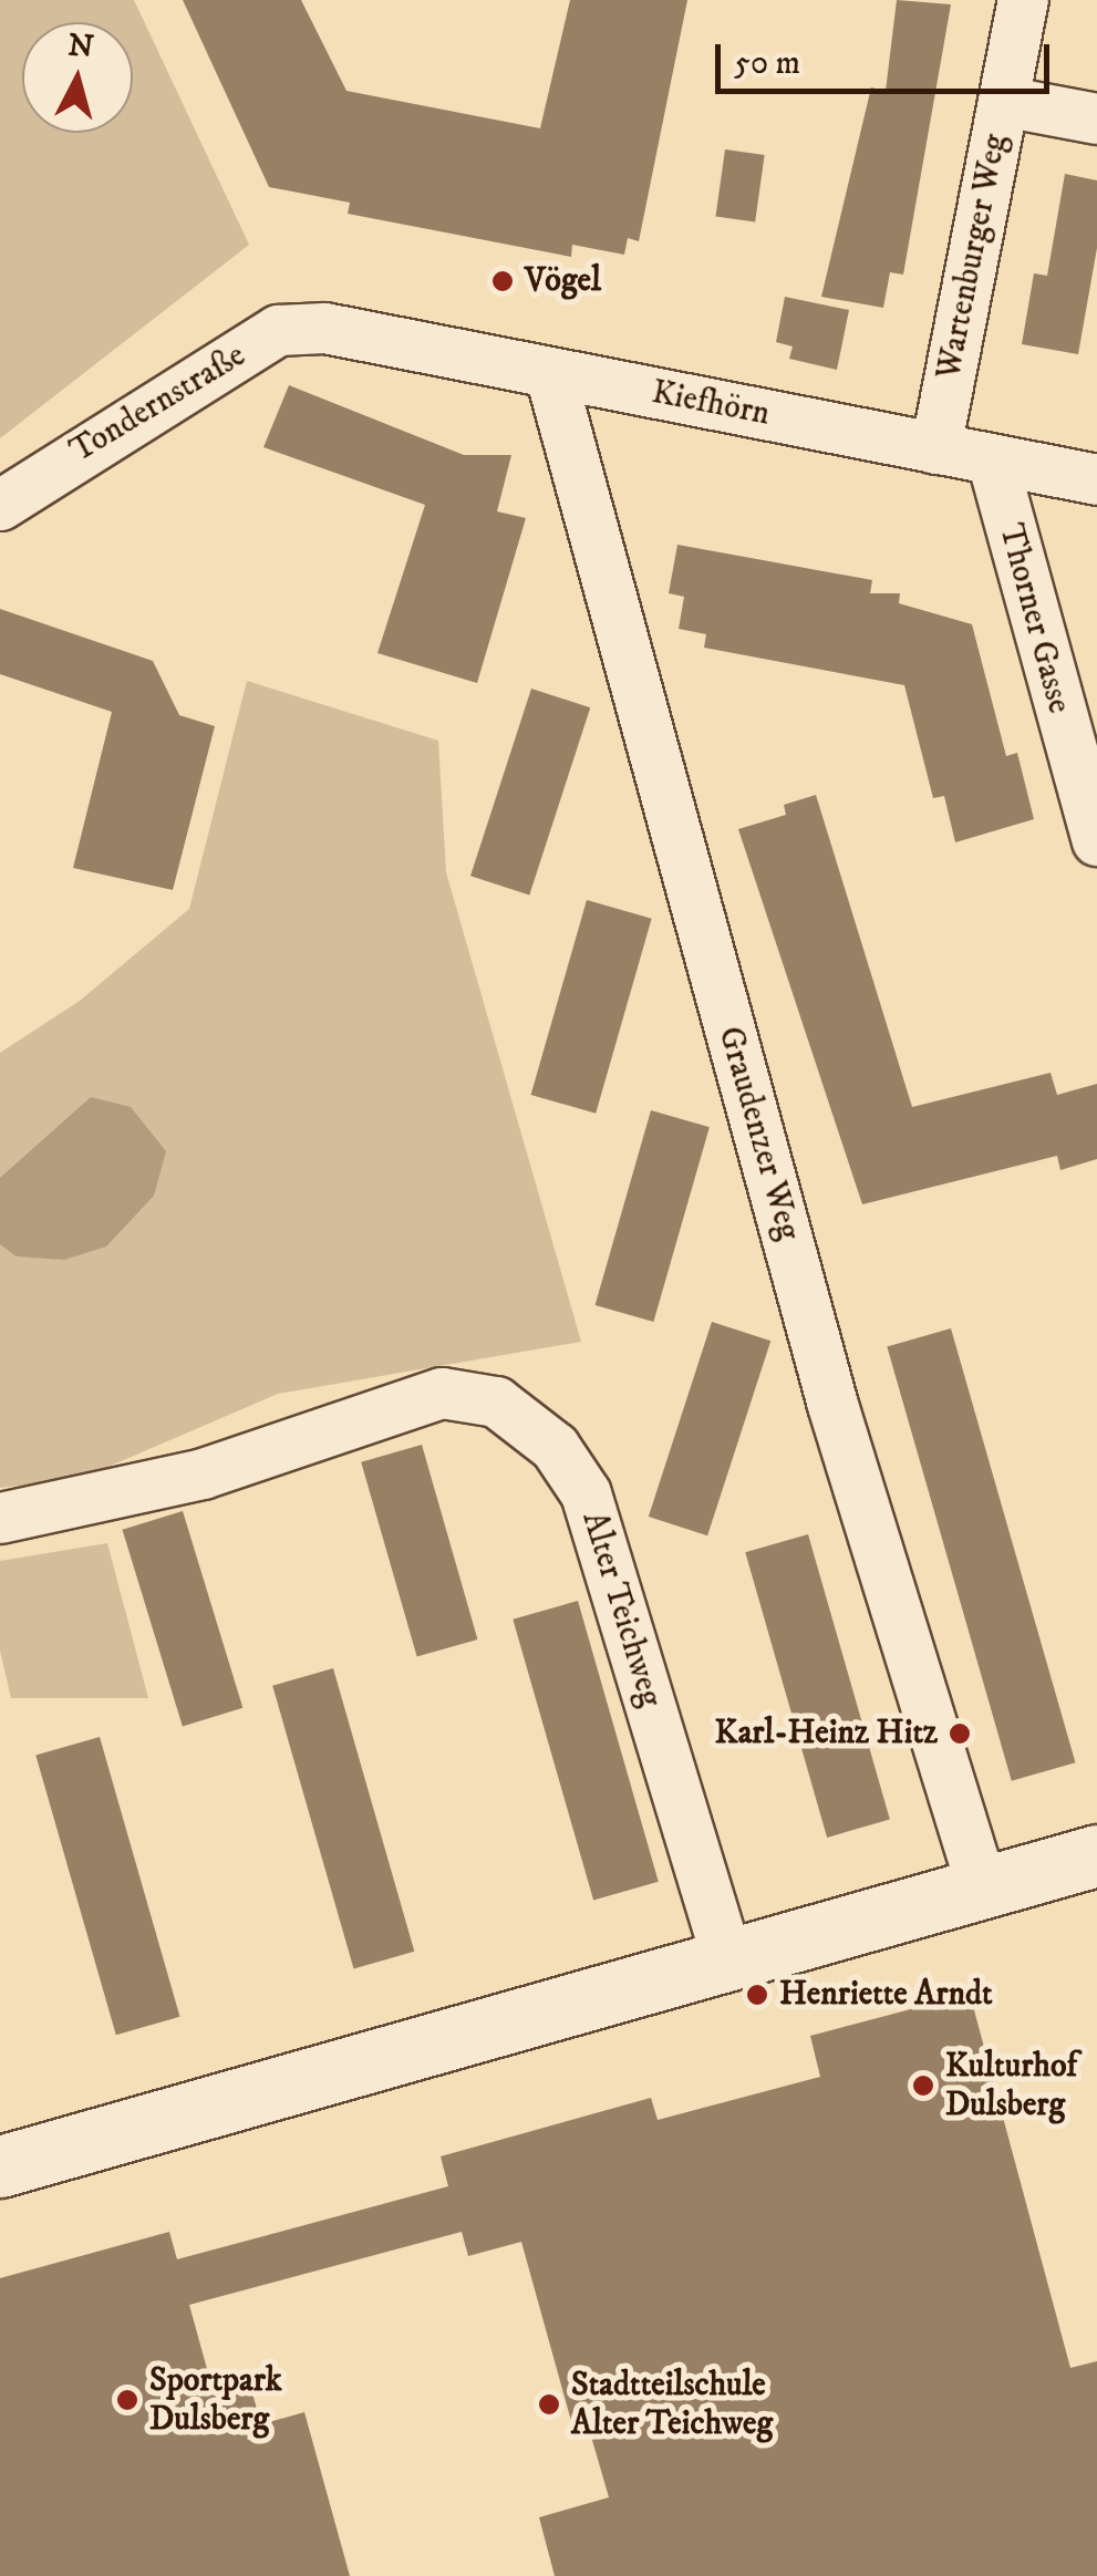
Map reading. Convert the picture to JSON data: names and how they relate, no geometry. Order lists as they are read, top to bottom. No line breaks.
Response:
{"streets":{"street":["Wartenburger Weg","Tondernstraße","Kiefhörn","Thorner Gasse","Graudenzer Weg","Alter Teichweg"]},"crossings":[["Wartenburger Weg","Kiefhörn"],["Tondernstraße","Kiefhörn"],["Kiefhörn","Thorner Gasse"],["Kiefhörn","Graudenzer Weg"]],"places":["Vögel","Karl-Heinz Hitz","Henriette Arndt","Kulturhof Dulsberg","Sportpark Dulsberg","Stadtteilschule Alter Teichweg"],"scale_bar":"50 m","north":"top"}
